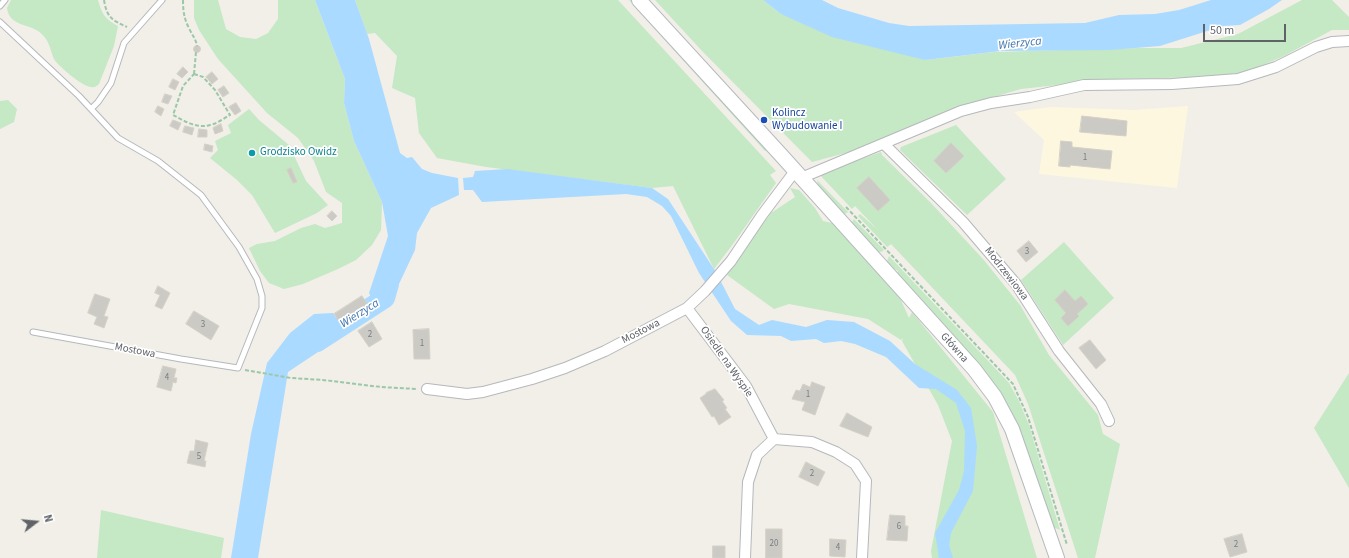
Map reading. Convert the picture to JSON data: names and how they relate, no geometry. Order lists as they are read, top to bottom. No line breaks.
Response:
{"streets":{"street":["Modrzewiowa","Mostowa","Główna","Osiedle na Wyspie"]},"crossings":[["Mostowa","Główna"],["Mostowa","Osiedle na Wyspie"]],"water":["Wierzyca"],"places":["Kolincz Wybudowanie I","Grodzisko Owidz"],"house_numbers":["1","3","3","2","1","4","1","5","2","6","20","2","4"],"scale_bar":"50 m","north":"right"}
